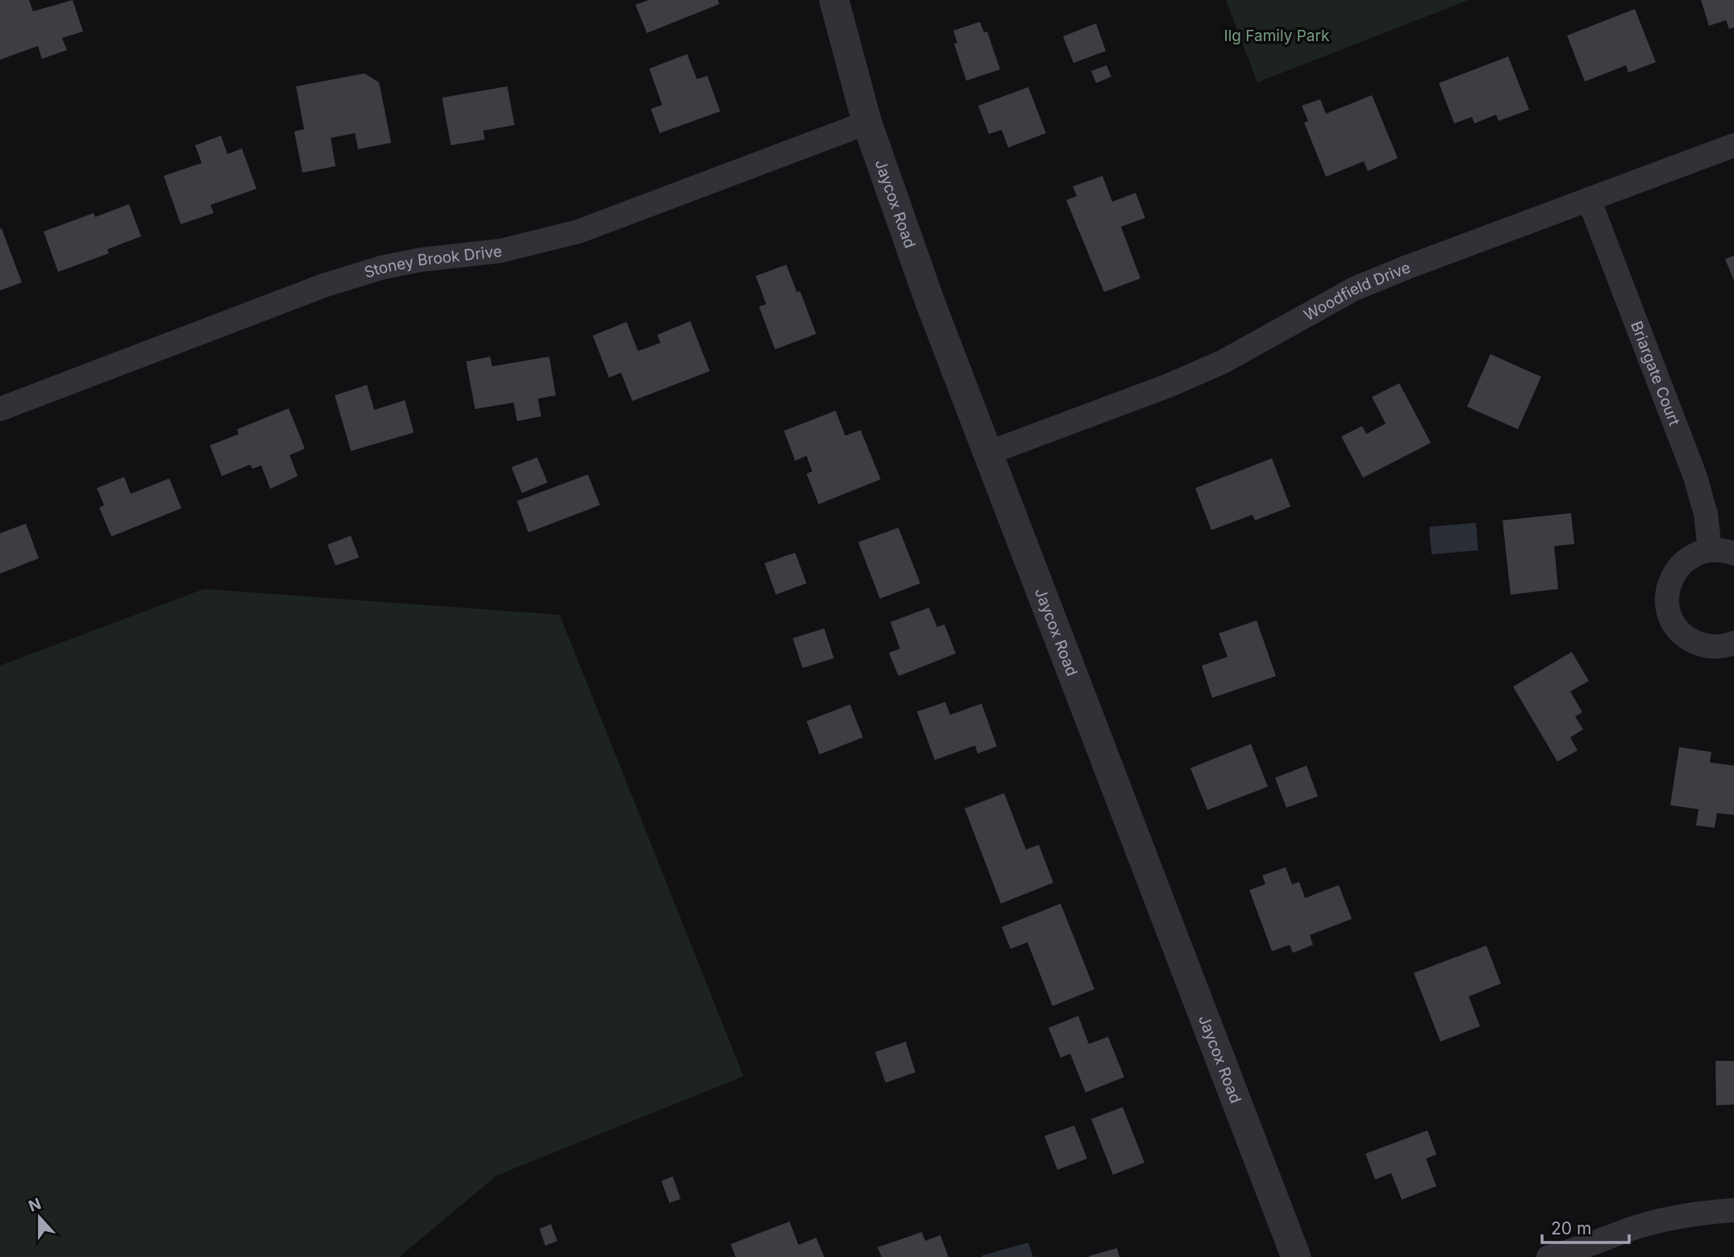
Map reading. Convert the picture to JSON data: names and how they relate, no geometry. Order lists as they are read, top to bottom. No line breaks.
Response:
{"streets":{"street":["Jaycox Road","Stoney Brook Drive","Woodfield Drive","Briargate Court"]},"crossings":[["Jaycox Road","Stoney Brook Drive"],["Jaycox Road","Woodfield Drive"],["Woodfield Drive","Briargate Court"]],"parks":["Ilg Family Park"],"scale_bar":"20 m","north":"top"}
